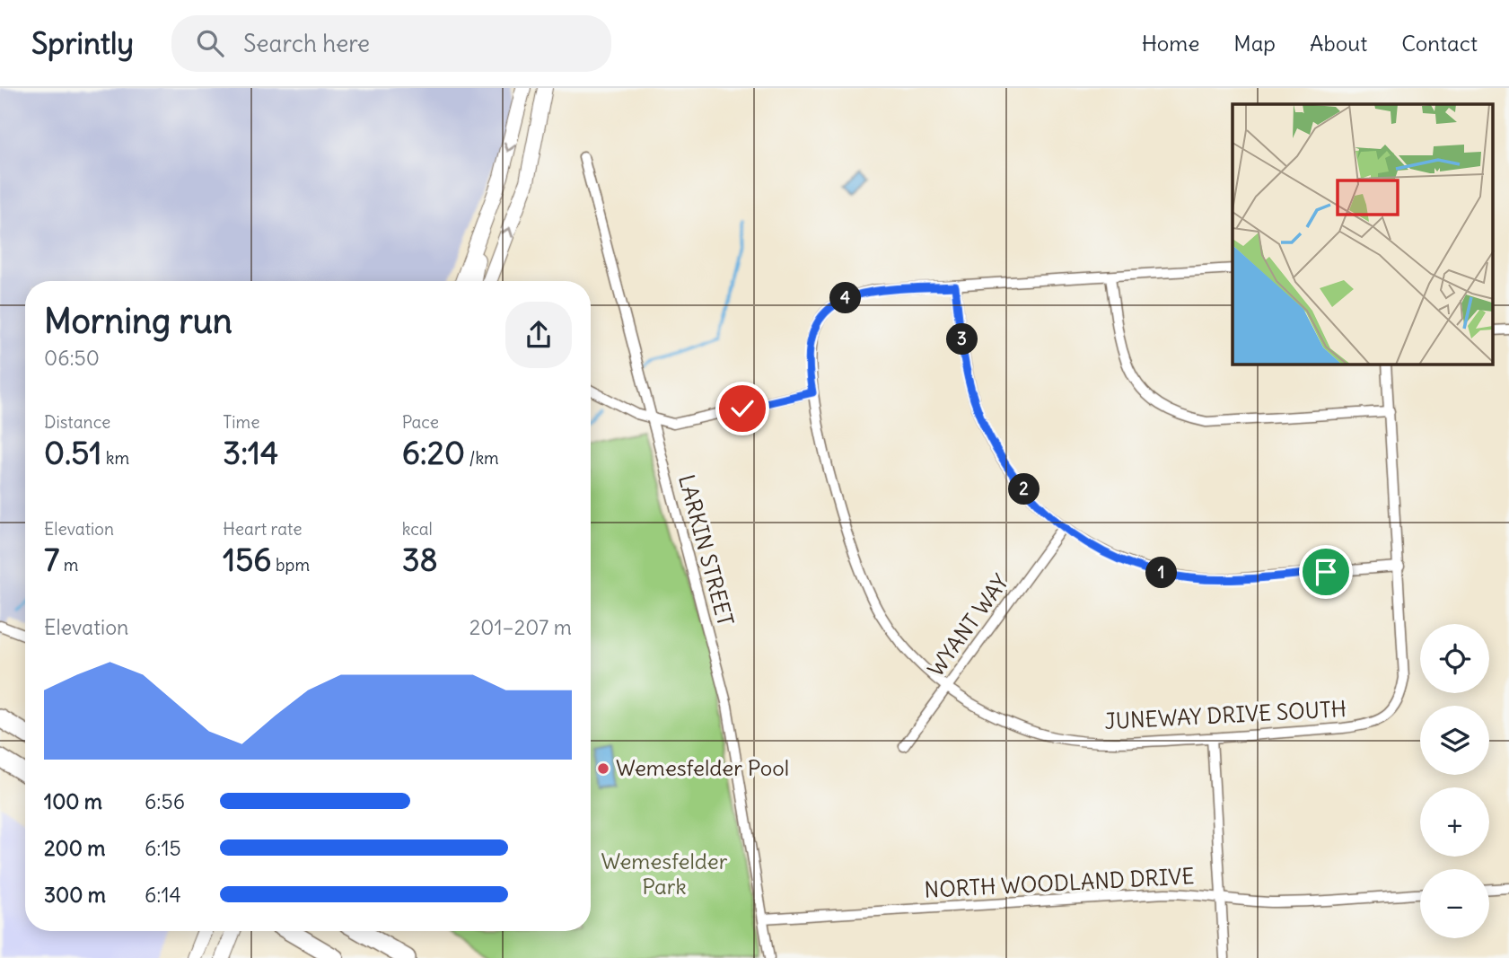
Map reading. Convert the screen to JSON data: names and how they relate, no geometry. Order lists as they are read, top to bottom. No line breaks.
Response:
{"streets":{"street":["LARKIN STREET","WYANT WAY","JUNEWAY DRIVE SOUTH","NORTH WOODLAND DRIVE"]},"crossings":[["LARKIN STREET","NORTH WOODLAND DRIVE"],["WYANT WAY","JUNEWAY DRIVE SOUTH"]],"parks":["Wemesfelder Park"],"places":["Wemesfelder Pool"],"page":{"header":"Sprintly","search":"Search here","nav":["Home","Map","About","Contact"],"heading":["Morning run","06:50"],"pins":["4","3","2","1"],"stats":[["Distance","0.51 km"],["Time","3:14"],["Pace","6:20 /km"],["Elevation","7 m"],["Heart rate","156 bpm"],["kcal","38"]],"chart":["Elevation","201–207 m"],"map_buttons":["+","−"],"list":[{"name":"100 m","note":"6:56"},{"name":"200 m","note":"6:15"},{"name":"300 m","note":"6:14"}]}}
